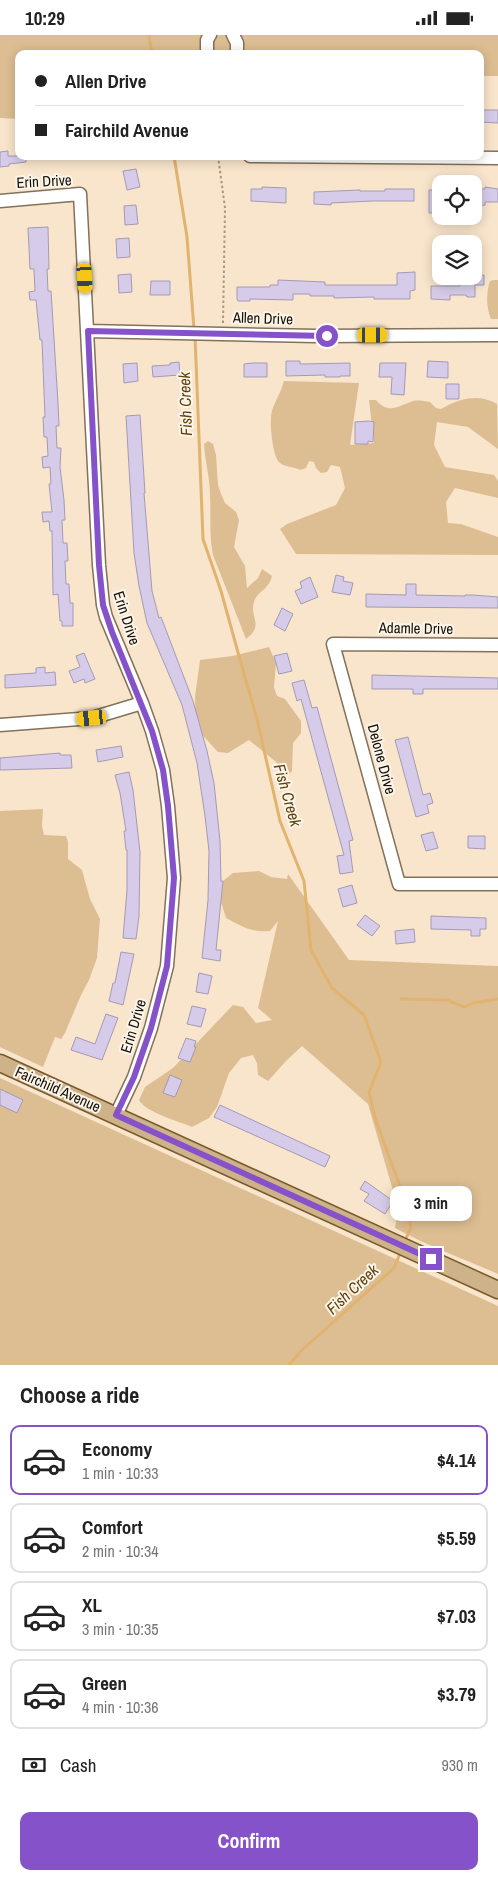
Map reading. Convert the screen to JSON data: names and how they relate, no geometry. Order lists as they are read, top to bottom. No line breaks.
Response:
{"streets":{"main road":["Fairchild Avenue"],"street":["Erin Drive","Allen Drive","Adamle Drive","Delone Drive"]},"crossings":[["Erin Drive","Allen Drive"],["Erin Drive","Fairchild Avenue"],["Adamle Drive","Delone Drive"]],"water":["Fish Creek"],"page":{"status":"10:29","banner":["Allen Drive","Fairchild Avenue"],"bubble":"3 min","heading":"Choose a ride","list":[{"name":"Economy","note":"1 min · 10:33","value":"$4.14"},{"name":"Comfort","note":"2 min · 10:34","value":"$5.59"},{"name":"XL","note":"3 min · 10:35","value":"$7.03"},{"name":"Green","note":"4 min · 10:36","value":"$3.79"}],"pay":["Cash","930 m"],"buttons":"Confirm"}}
